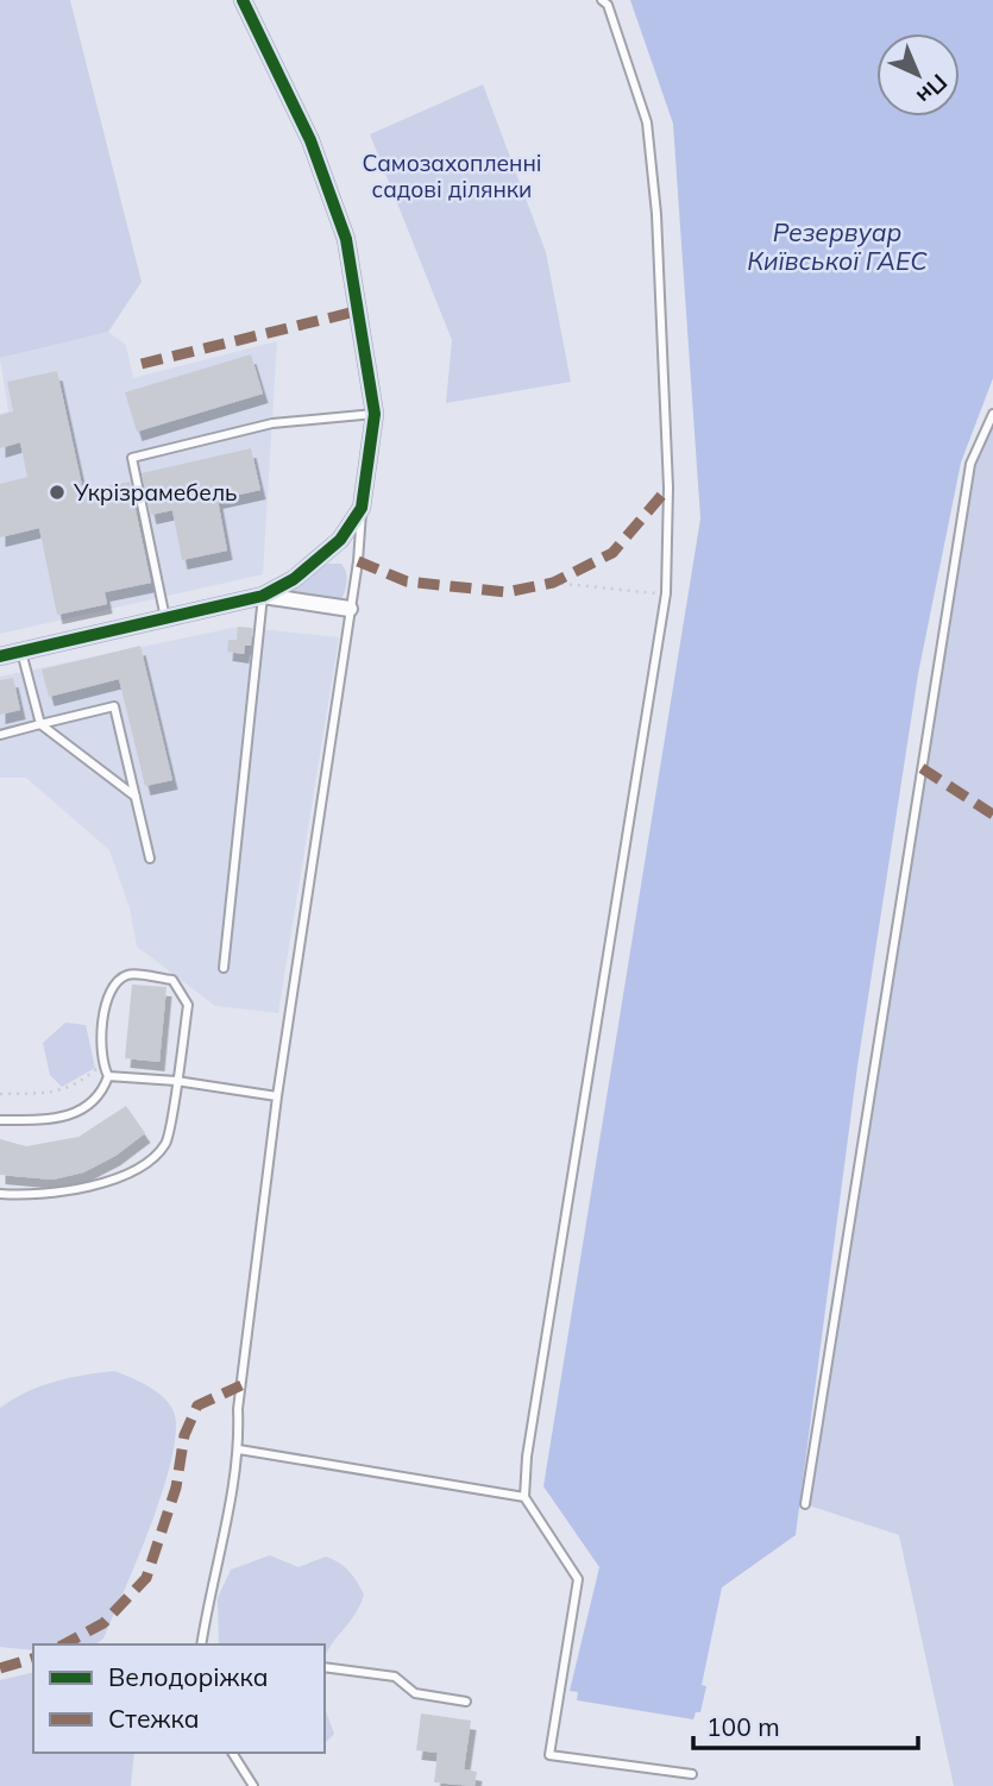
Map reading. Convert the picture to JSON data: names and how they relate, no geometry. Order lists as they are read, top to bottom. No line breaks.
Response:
{"water":["Резервуар Київської ГАЕС"],"parks":["Самозахопленні садові ділянки"],"places":["Укрізрамебель"],"legend":["Велодоріжка","Стежка"],"scale_bar":"100 m","north":"bottom right"}
